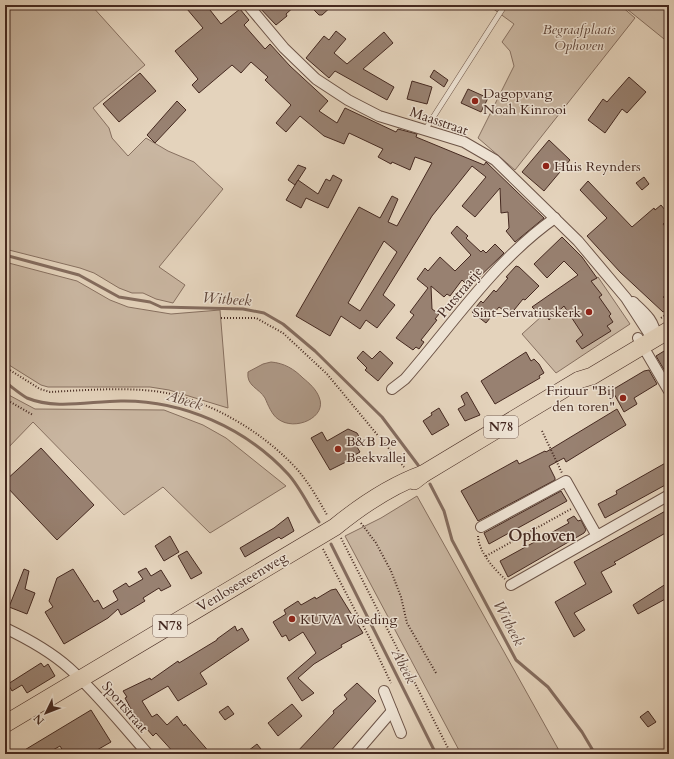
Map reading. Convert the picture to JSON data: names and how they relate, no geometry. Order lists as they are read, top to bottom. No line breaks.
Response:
{"streets":{"main road":["N78","Venlosesteenweg"],"street":["Maasstraat","Putstraatje","Sportstraat"]},"crossings":[["Maasstraat","Putstraatje"],["Maasstraat","Venlosesteenweg"],["Venlosesteenweg","Sportstraat"]],"districts":["Ophoven"],"water":["Witbeek","Abeek"],"parks":["Begraafplaats Ophoven"],"places":["Dagopvang Noah Kinrooi","Huis Reynders","Sint-Servatiuskerk","Frituur \"Bij den toren\"","B&B De Beekvallei","KUVA Voeding"],"north":"bottom left"}
